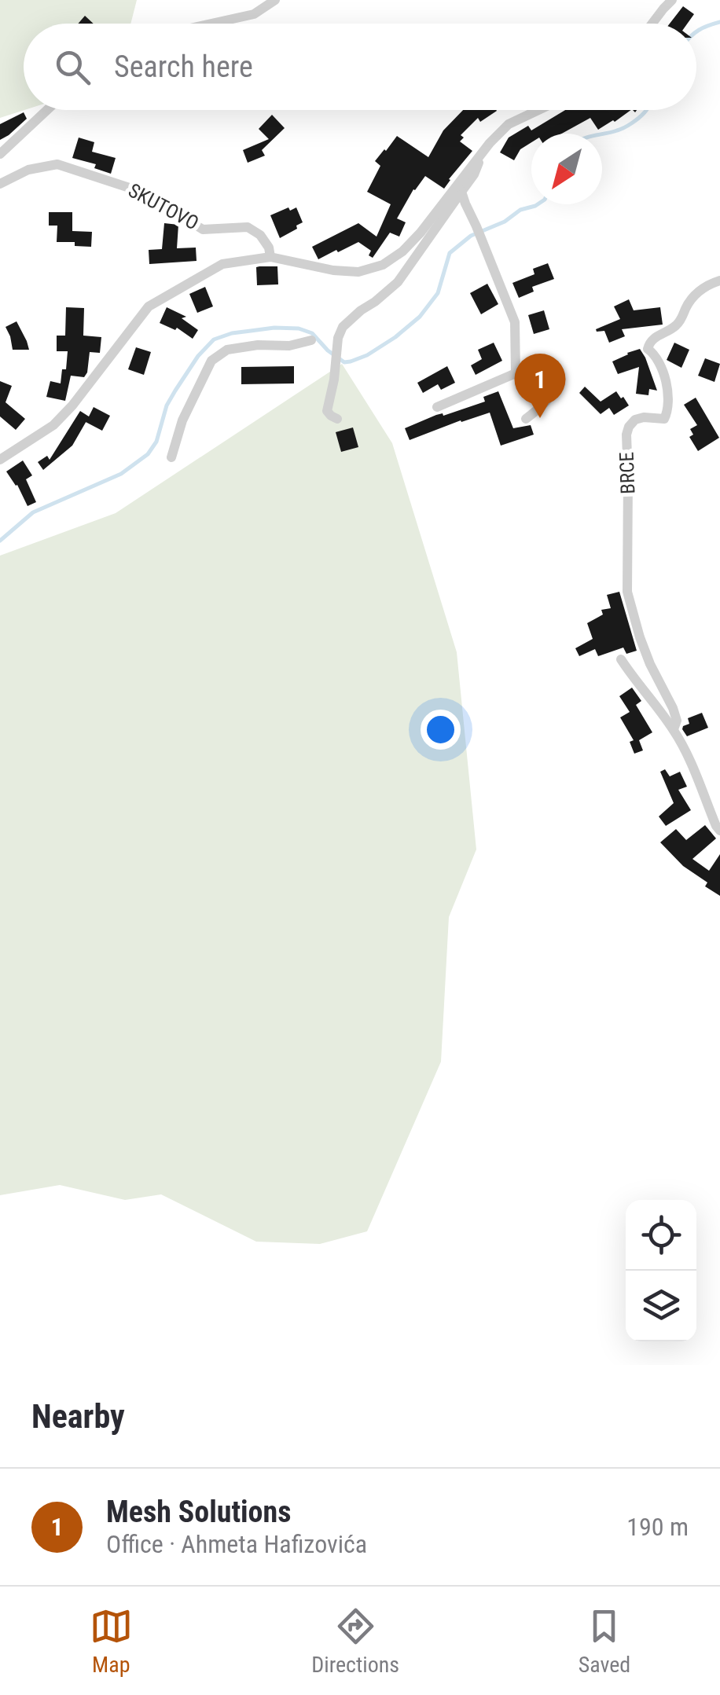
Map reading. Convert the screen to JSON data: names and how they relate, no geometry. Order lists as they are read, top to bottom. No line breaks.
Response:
{"streets":{"street":["SKUTOVO","BRCE"]},"north":"bottom left","page":{"search":"Search here","pins":"1","heading":"Nearby","list":[{"mark":"1","name":"Mesh Solutions","note":"Office · Ahmeta Hafizovića","value":"190 m"}],"nav":["Map","Directions","Saved"]}}
